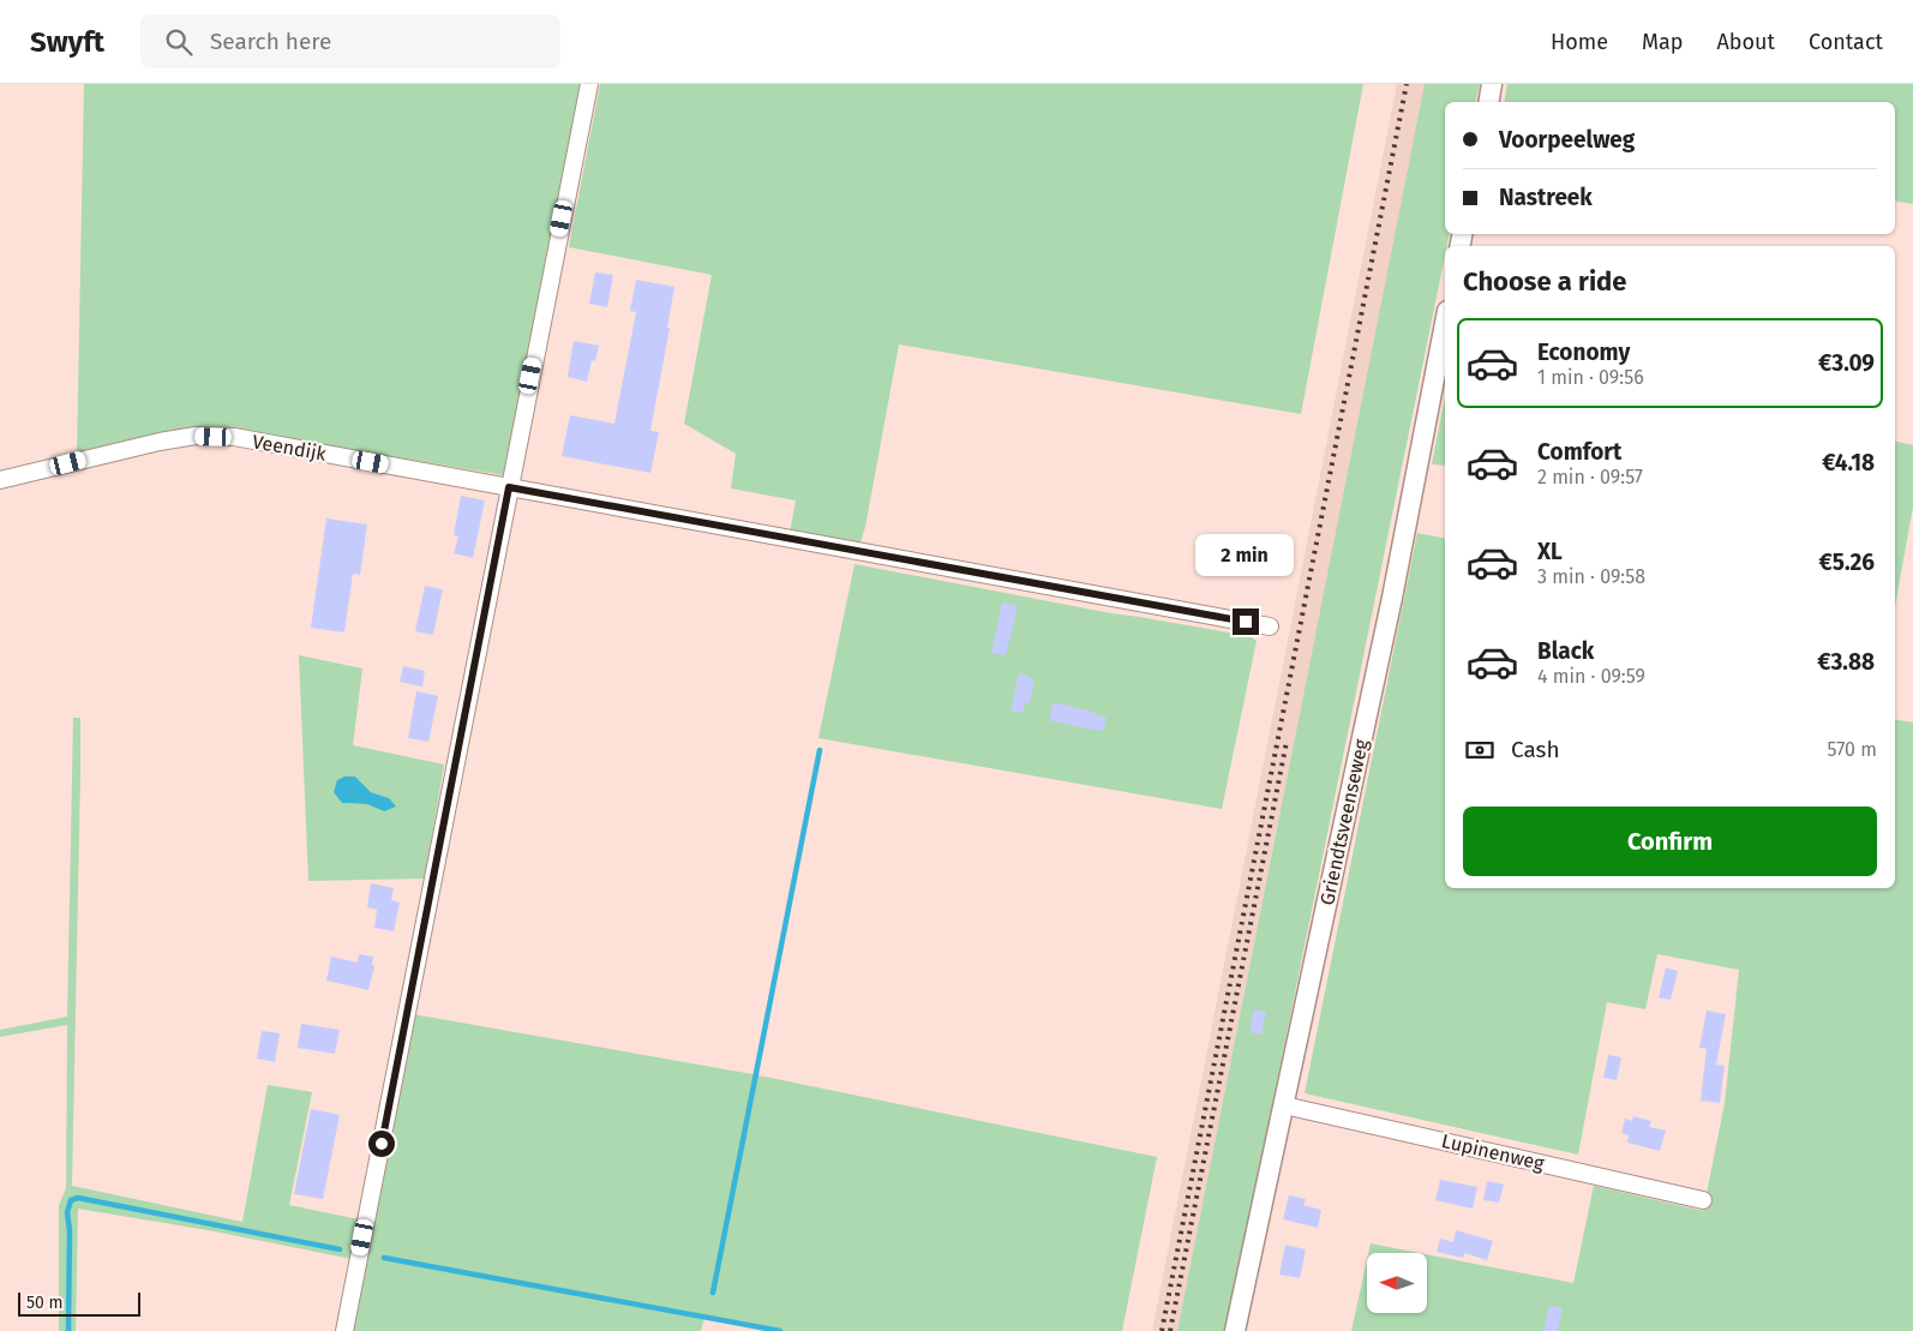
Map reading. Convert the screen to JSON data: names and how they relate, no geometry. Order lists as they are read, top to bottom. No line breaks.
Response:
{"streets":{"street":["Veendijk","Griendtsveenseweg","Lupinenweg"]},"crossings":[["Griendtsveenseweg","Lupinenweg"]],"scale_bar":"50 m","north":"left","page":{"header":"Swyft","search":"Search here","nav":["Home","Map","About","Contact"],"banner":["Voorpeelweg","Nastreek"],"heading":"Choose a ride","list":[{"name":"Economy","note":"1 min · 09:56","value":"€3.09"},{"name":"Comfort","note":"2 min · 09:57","value":"€4.18"},{"name":"XL","note":"3 min · 09:58","value":"€5.26"},{"name":"Black","note":"4 min · 09:59","value":"€3.88"}],"bubble":"2 min","pay":["Cash","570 m"],"buttons":"Confirm","scale":"50 m"}}
